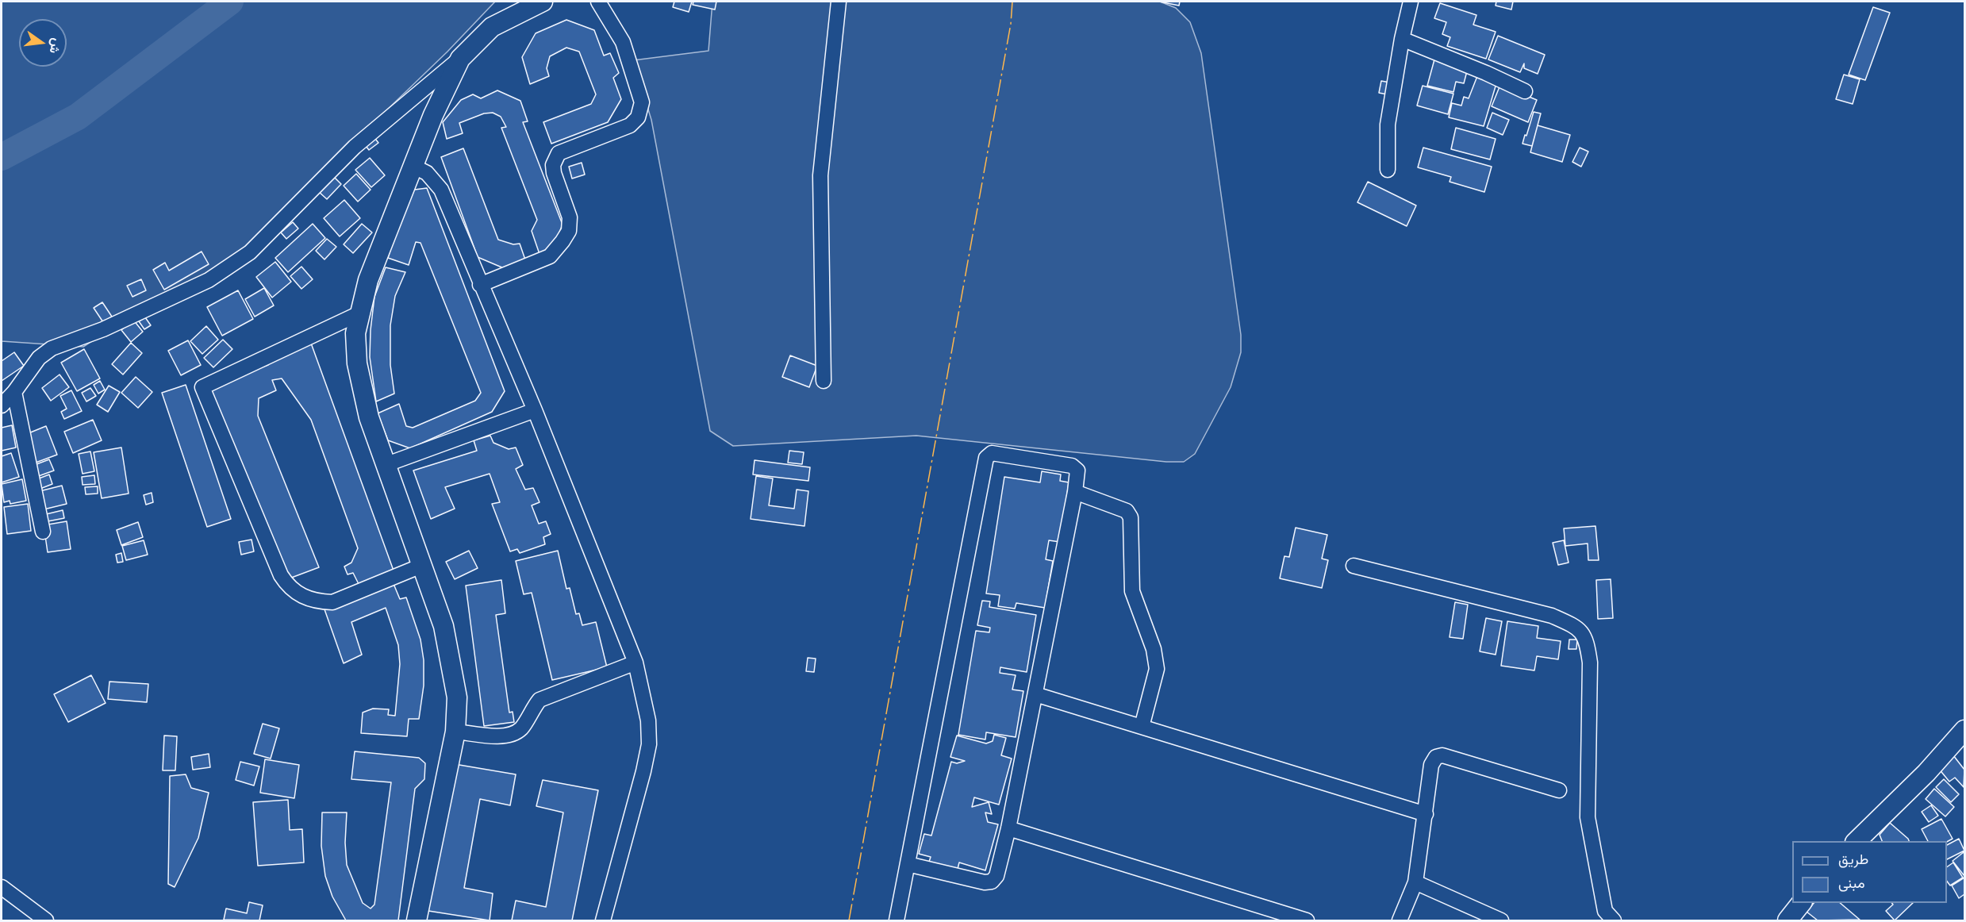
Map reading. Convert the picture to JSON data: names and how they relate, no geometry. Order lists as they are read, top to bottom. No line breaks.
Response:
{"legend":["طريق","مبنى"],"north":"right"}
